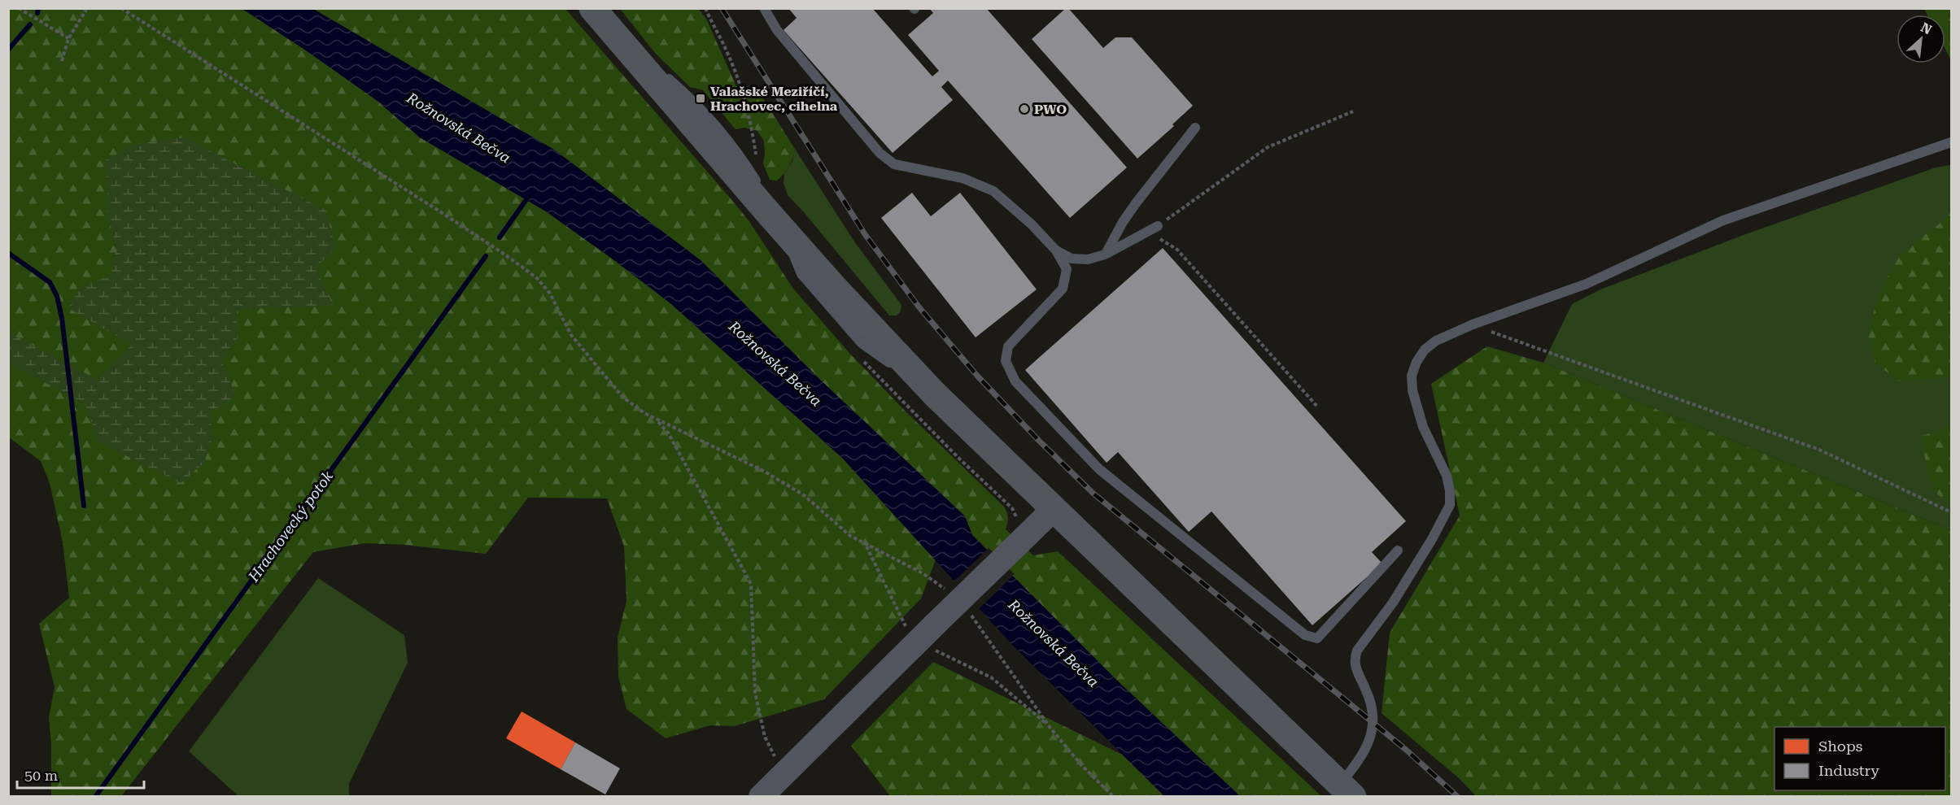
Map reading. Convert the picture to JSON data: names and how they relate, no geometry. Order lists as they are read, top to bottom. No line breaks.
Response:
{"water":["Rožnovská Bečva","Hrachovecký potok"],"places":{"transit":["Valašské Meziříčí, Hrachovec, cihelna"],"other":["PWO"]},"legend":["Shops","Industry"],"scale_bar":"50 m","north":"top right"}
